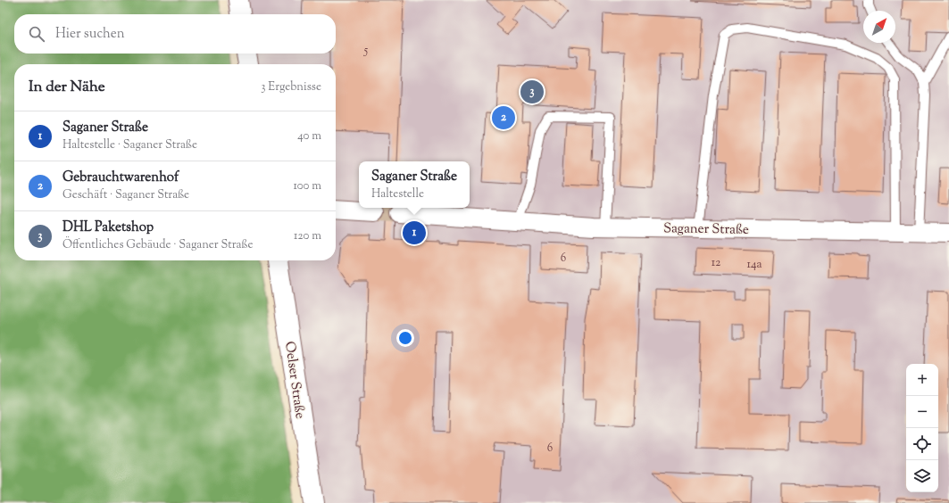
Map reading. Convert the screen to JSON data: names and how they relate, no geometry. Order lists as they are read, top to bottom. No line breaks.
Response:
{"streets":{"main road":["Oelser Straße"],"street":["Saganer Straße"]},"house_numbers":["5","6","12","14a","6"],"north":"top right","page":{"search":"Hier suchen","heading":["In der Nähe","3 Ergebnisse"],"pins":["3","2","1"],"list":[{"mark":"1","name":"Saganer Straße","note":"Haltestelle · Saganer Straße","value":"40 m"},{"mark":"2","name":"Gebrauchtwarenhof","note":"Geschäft · Saganer Straße","value":"100 m"},{"mark":"3","name":"DHL Paketshop","note":"Öffentliches Gebäude · Saganer Straße","value":"120 m"}],"popup":["Saganer Straße","Haltestelle"],"map_buttons":["+","−"]}}
